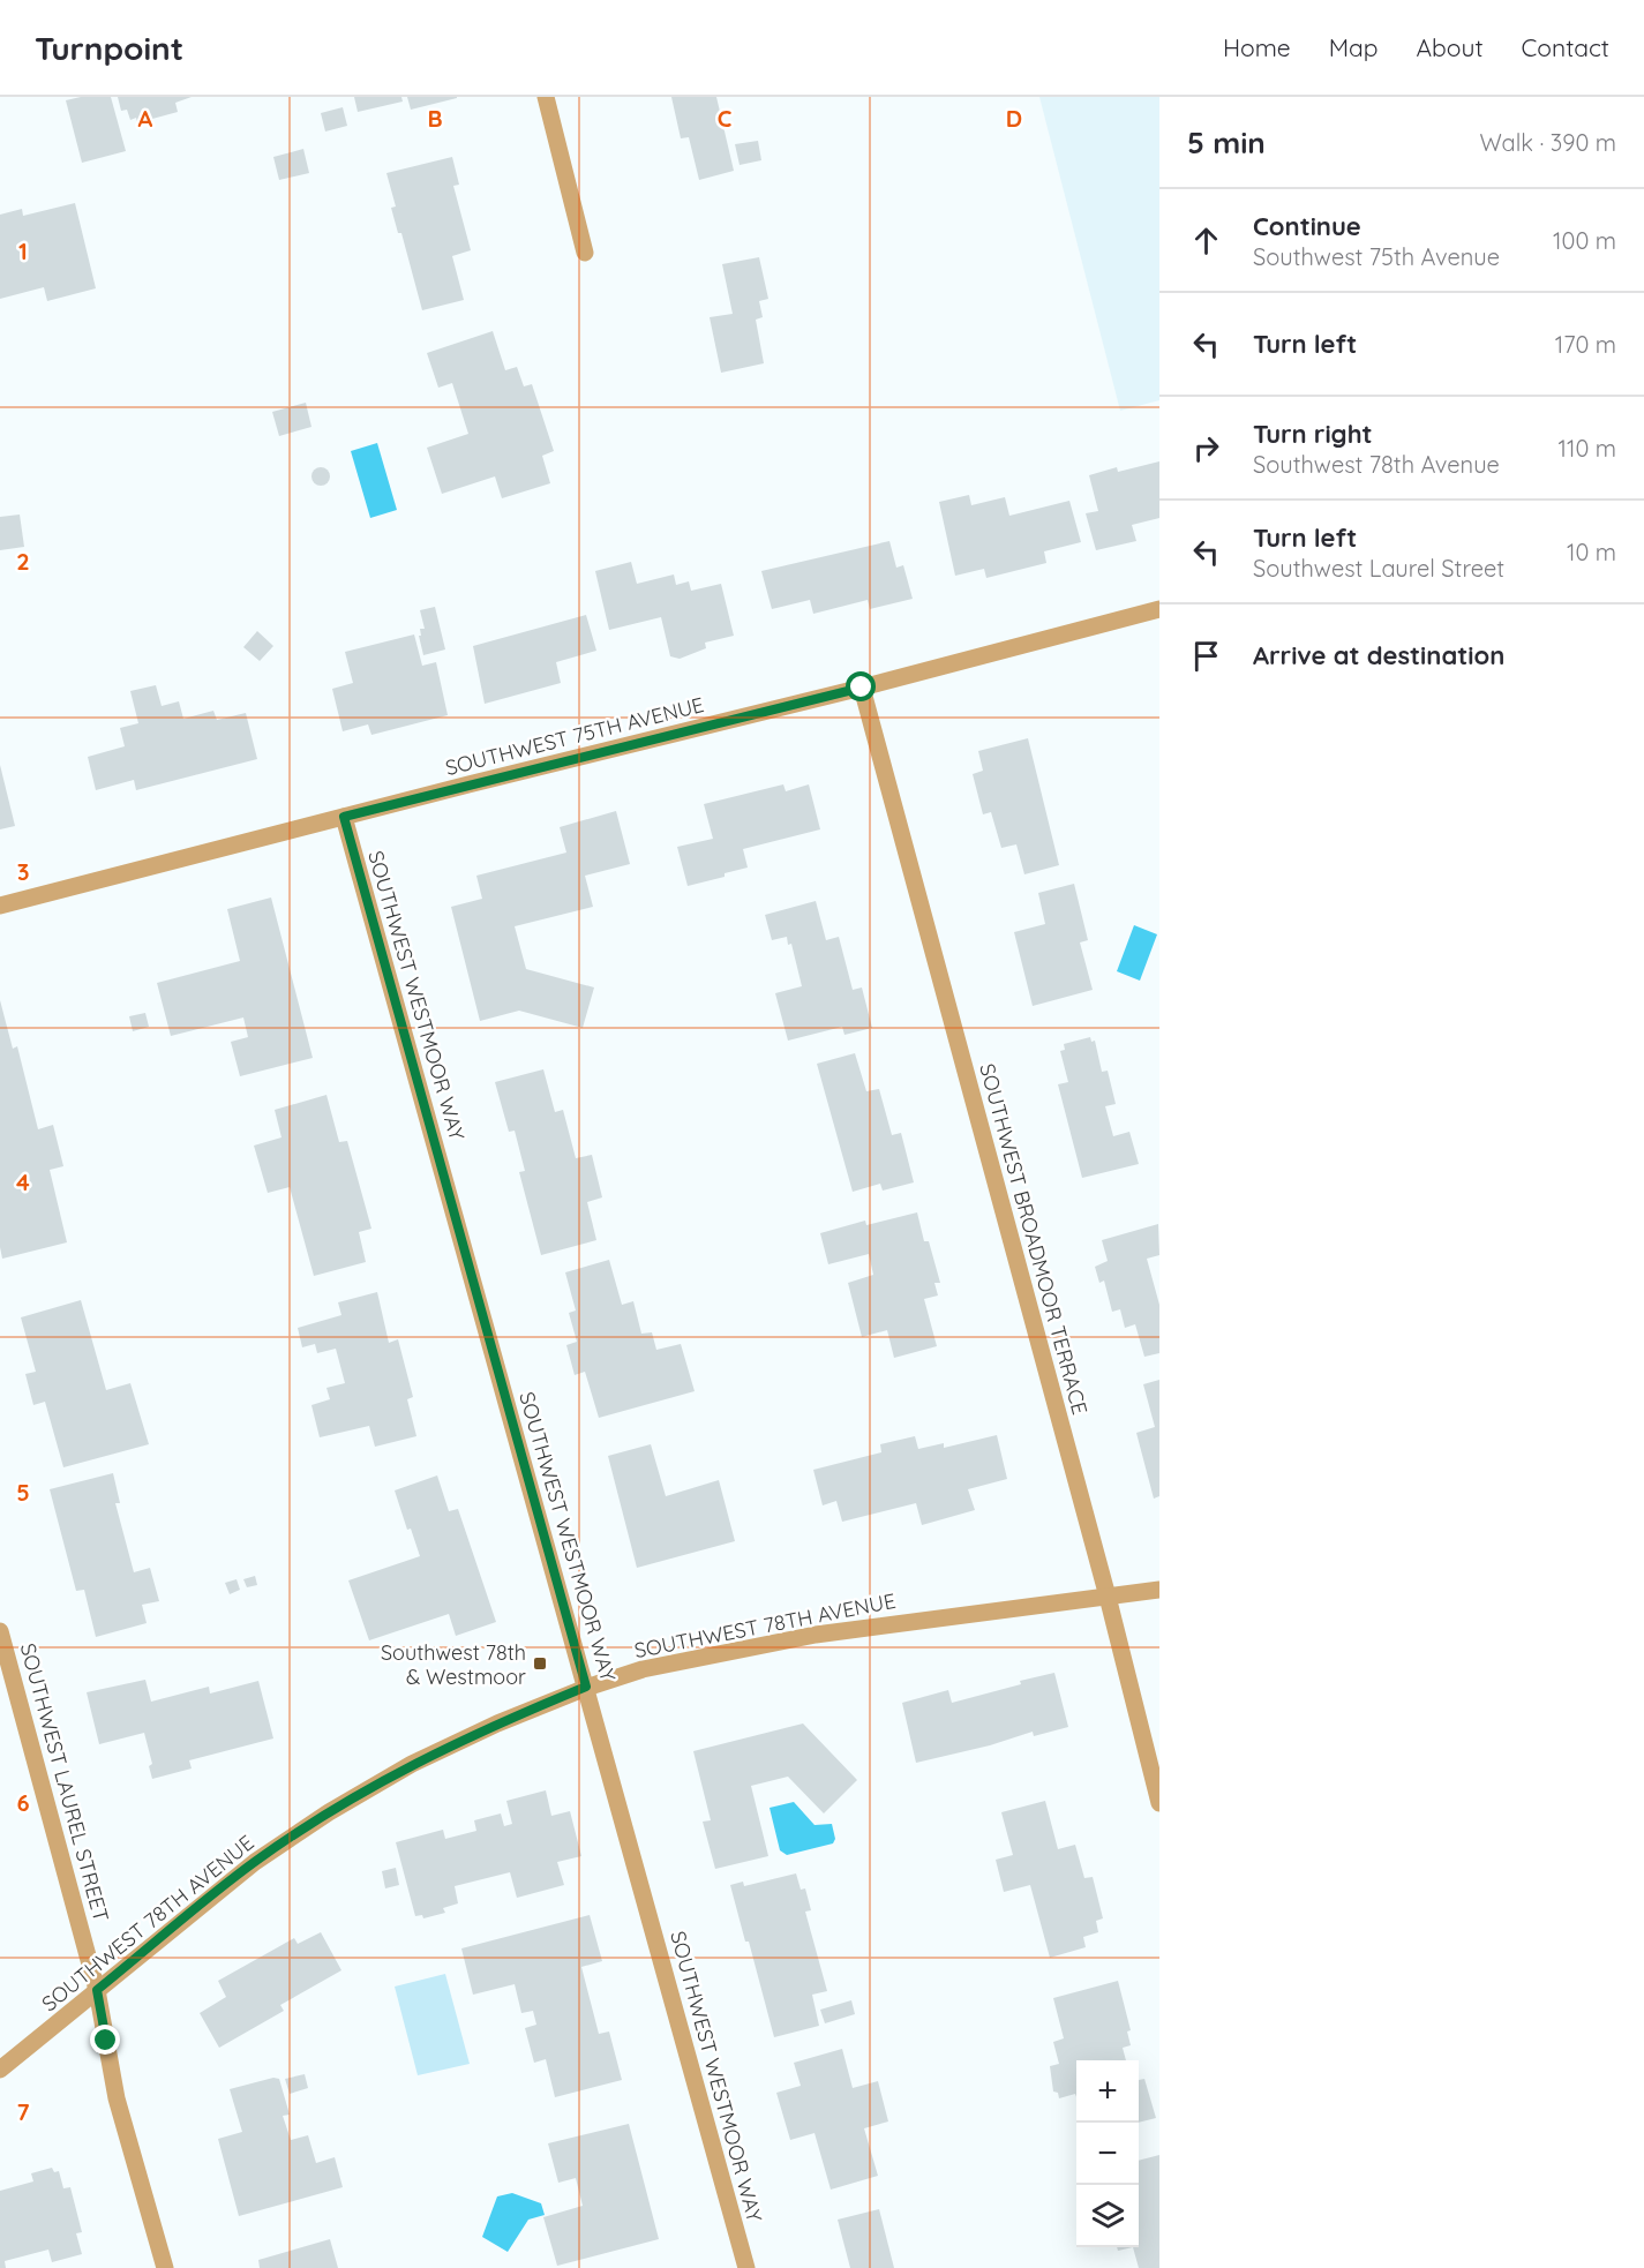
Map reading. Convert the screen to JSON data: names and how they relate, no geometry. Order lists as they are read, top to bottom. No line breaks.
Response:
{"streets":{"street":["SOUTHWEST 75TH AVENUE","SOUTHWEST WESTMOOR WAY","SOUTHWEST BROADMOOR TERRACE","SOUTHWEST 78TH AVENUE","SOUTHWEST LAUREL STREET"]},"crossings":[["SOUTHWEST 75TH AVENUE","SOUTHWEST WESTMOOR WAY"],["SOUTHWEST 75TH AVENUE","SOUTHWEST BROADMOOR TERRACE"],["SOUTHWEST WESTMOOR WAY","SOUTHWEST 78TH AVENUE"],["SOUTHWEST BROADMOOR TERRACE","SOUTHWEST 78TH AVENUE"],["SOUTHWEST 78TH AVENUE","SOUTHWEST LAUREL STREET"]],"places":{"transit":["Southwest 78th & Westmoor"]},"page":{"header":"Turnpoint","nav":["Home","Map","About","Contact"],"heading":["5 min","Walk · 390 m"],"list":[["Continue","Southwest 75th Avenue","100 m"],["Turn left","170 m"],["Turn right","Southwest 78th Avenue","110 m"],["Turn left","Southwest Laurel Street","10 m"],"Arrive at destination"],"map_buttons":["+","−"]},"grid":{"columns":["A","B","C","D"],"rows":["1","2","3","4","5","6","7"]}}
